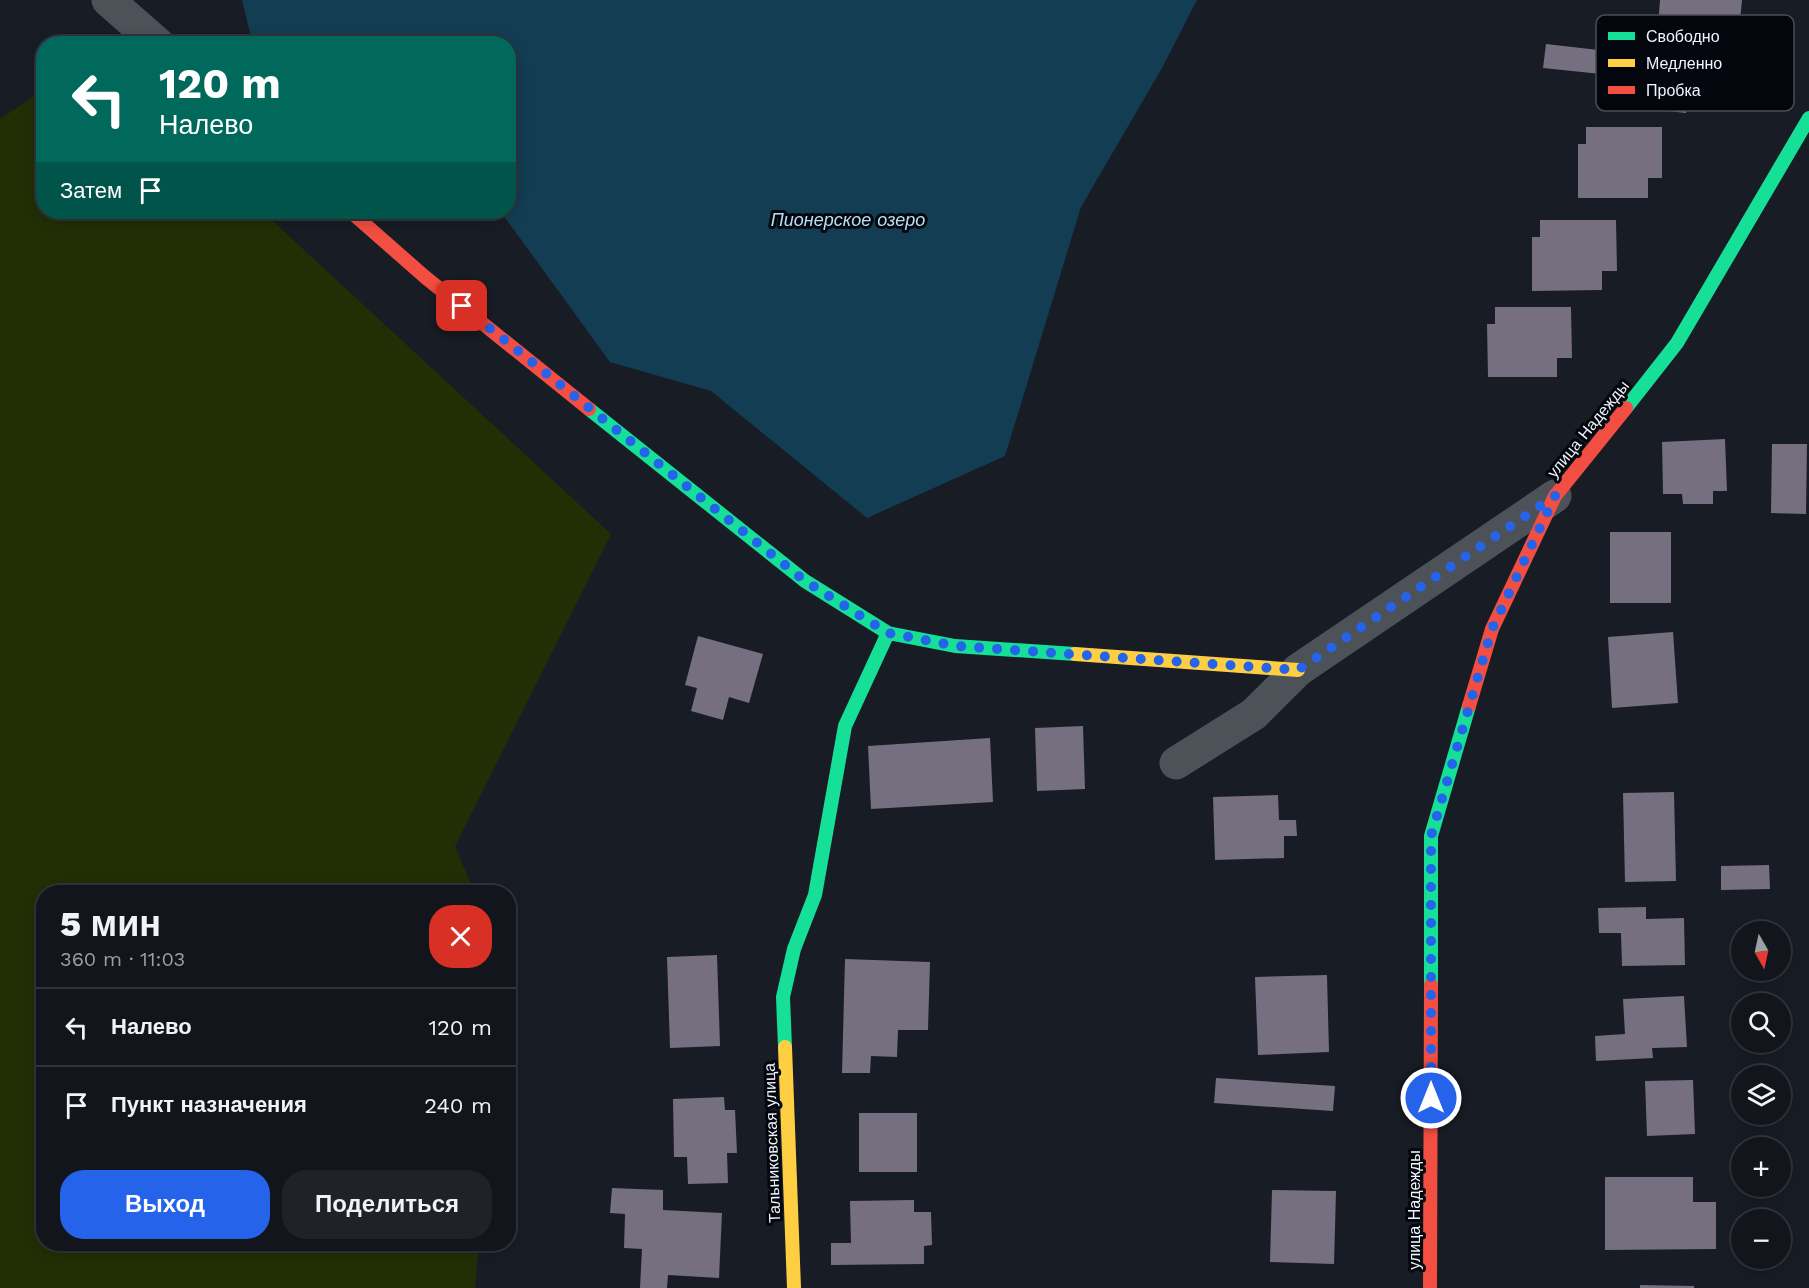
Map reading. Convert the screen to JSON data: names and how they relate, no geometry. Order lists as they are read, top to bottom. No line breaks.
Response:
{"streets":{"street":["улица Надежды","Тальниковская улица"]},"water":["Пионерское озеро"],"legend":["Свободно","Медленно","Пробка"],"north":"bottom","page":{"turn":["120 m","Налево"],"then":"Затем","heading":["5 мин","360 m · 11:03"],"map_buttons":["+","−"],"list":[{"name":"Налево","value":"120 m"},{"name":"Пункт назначения","value":"240 m"}],"buttons":["Выход","Поделиться"]}}
